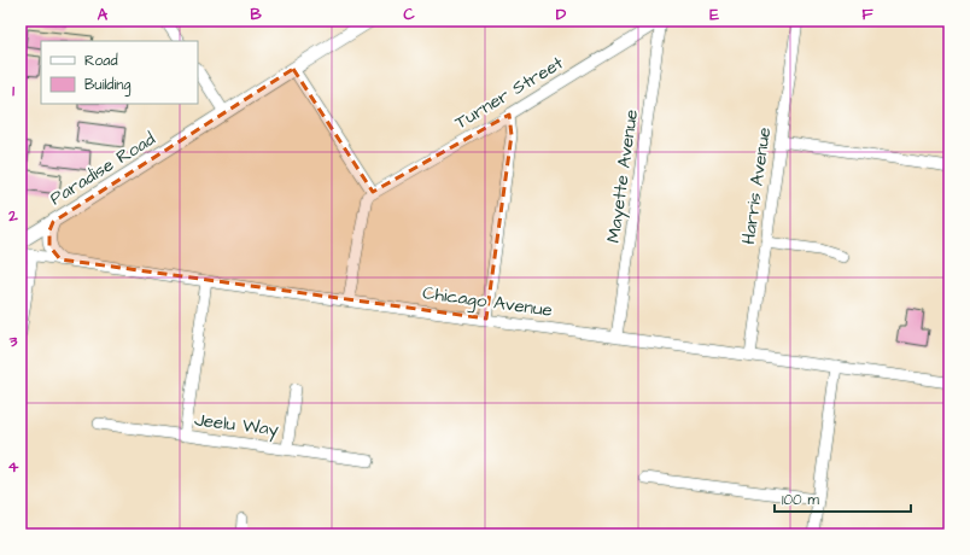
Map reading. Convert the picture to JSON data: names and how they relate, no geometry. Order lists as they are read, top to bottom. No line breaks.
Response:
{"streets":{"main road":["Paradise Road"],"street":["Turner Street","Mayette Avenue","Harris Avenue","Chicago Avenue","Jeelu Way"]},"crossings":[["Turner Street","Mayette Avenue"],["Mayette Avenue","Chicago Avenue"],["Harris Avenue","Chicago Avenue"]],"legend":["Road","Building"],"scale_bar":"100 m","grid":{"columns":["A","B","C","D","E","F"],"rows":["1","2","3","4"]}}
